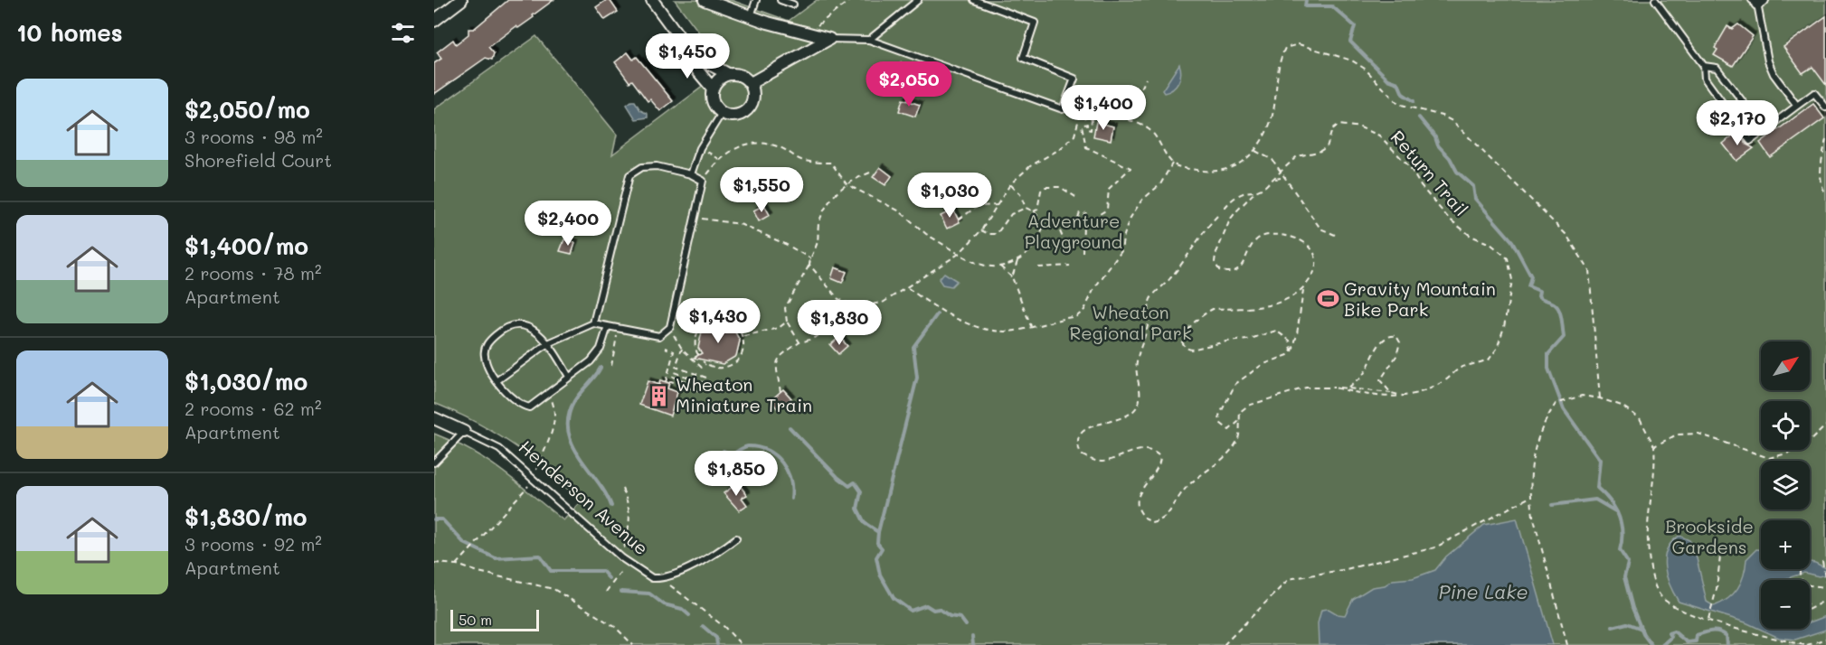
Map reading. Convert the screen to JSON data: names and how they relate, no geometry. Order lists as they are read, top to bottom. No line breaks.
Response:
{"streets":{"street":["Henderson Avenue"],"path":["Return Trail"]},"water":["Pine Lake"],"parks":["Adventure Playground","Wheaton Regional Park","Brookside Gardens"],"places":{"sports":["Gravity Mountain Bike Park"],"building":["Wheaton Miniature Train"]},"scale_bar":"50 m","north":"top right","page":{"heading":"10 homes","price":["$1,450","$2,050","$1,400","$2,170","$1,550","$1,030","$2,400","$1,430","$1,830","$1,850"],"list":[{"name":"$2,050/mo","note":"3 rooms · 98 m² · Shorefield Court"},{"name":"$1,400/mo","note":"2 rooms · 78 m² · Apartment"},{"name":"$1,030/mo","note":"2 rooms · 62 m² · Apartment"},{"name":"$1,830/mo","note":"3 rooms · 92 m² · Apartment"}],"map_buttons":["+","−"],"scale":"50 m"}}
